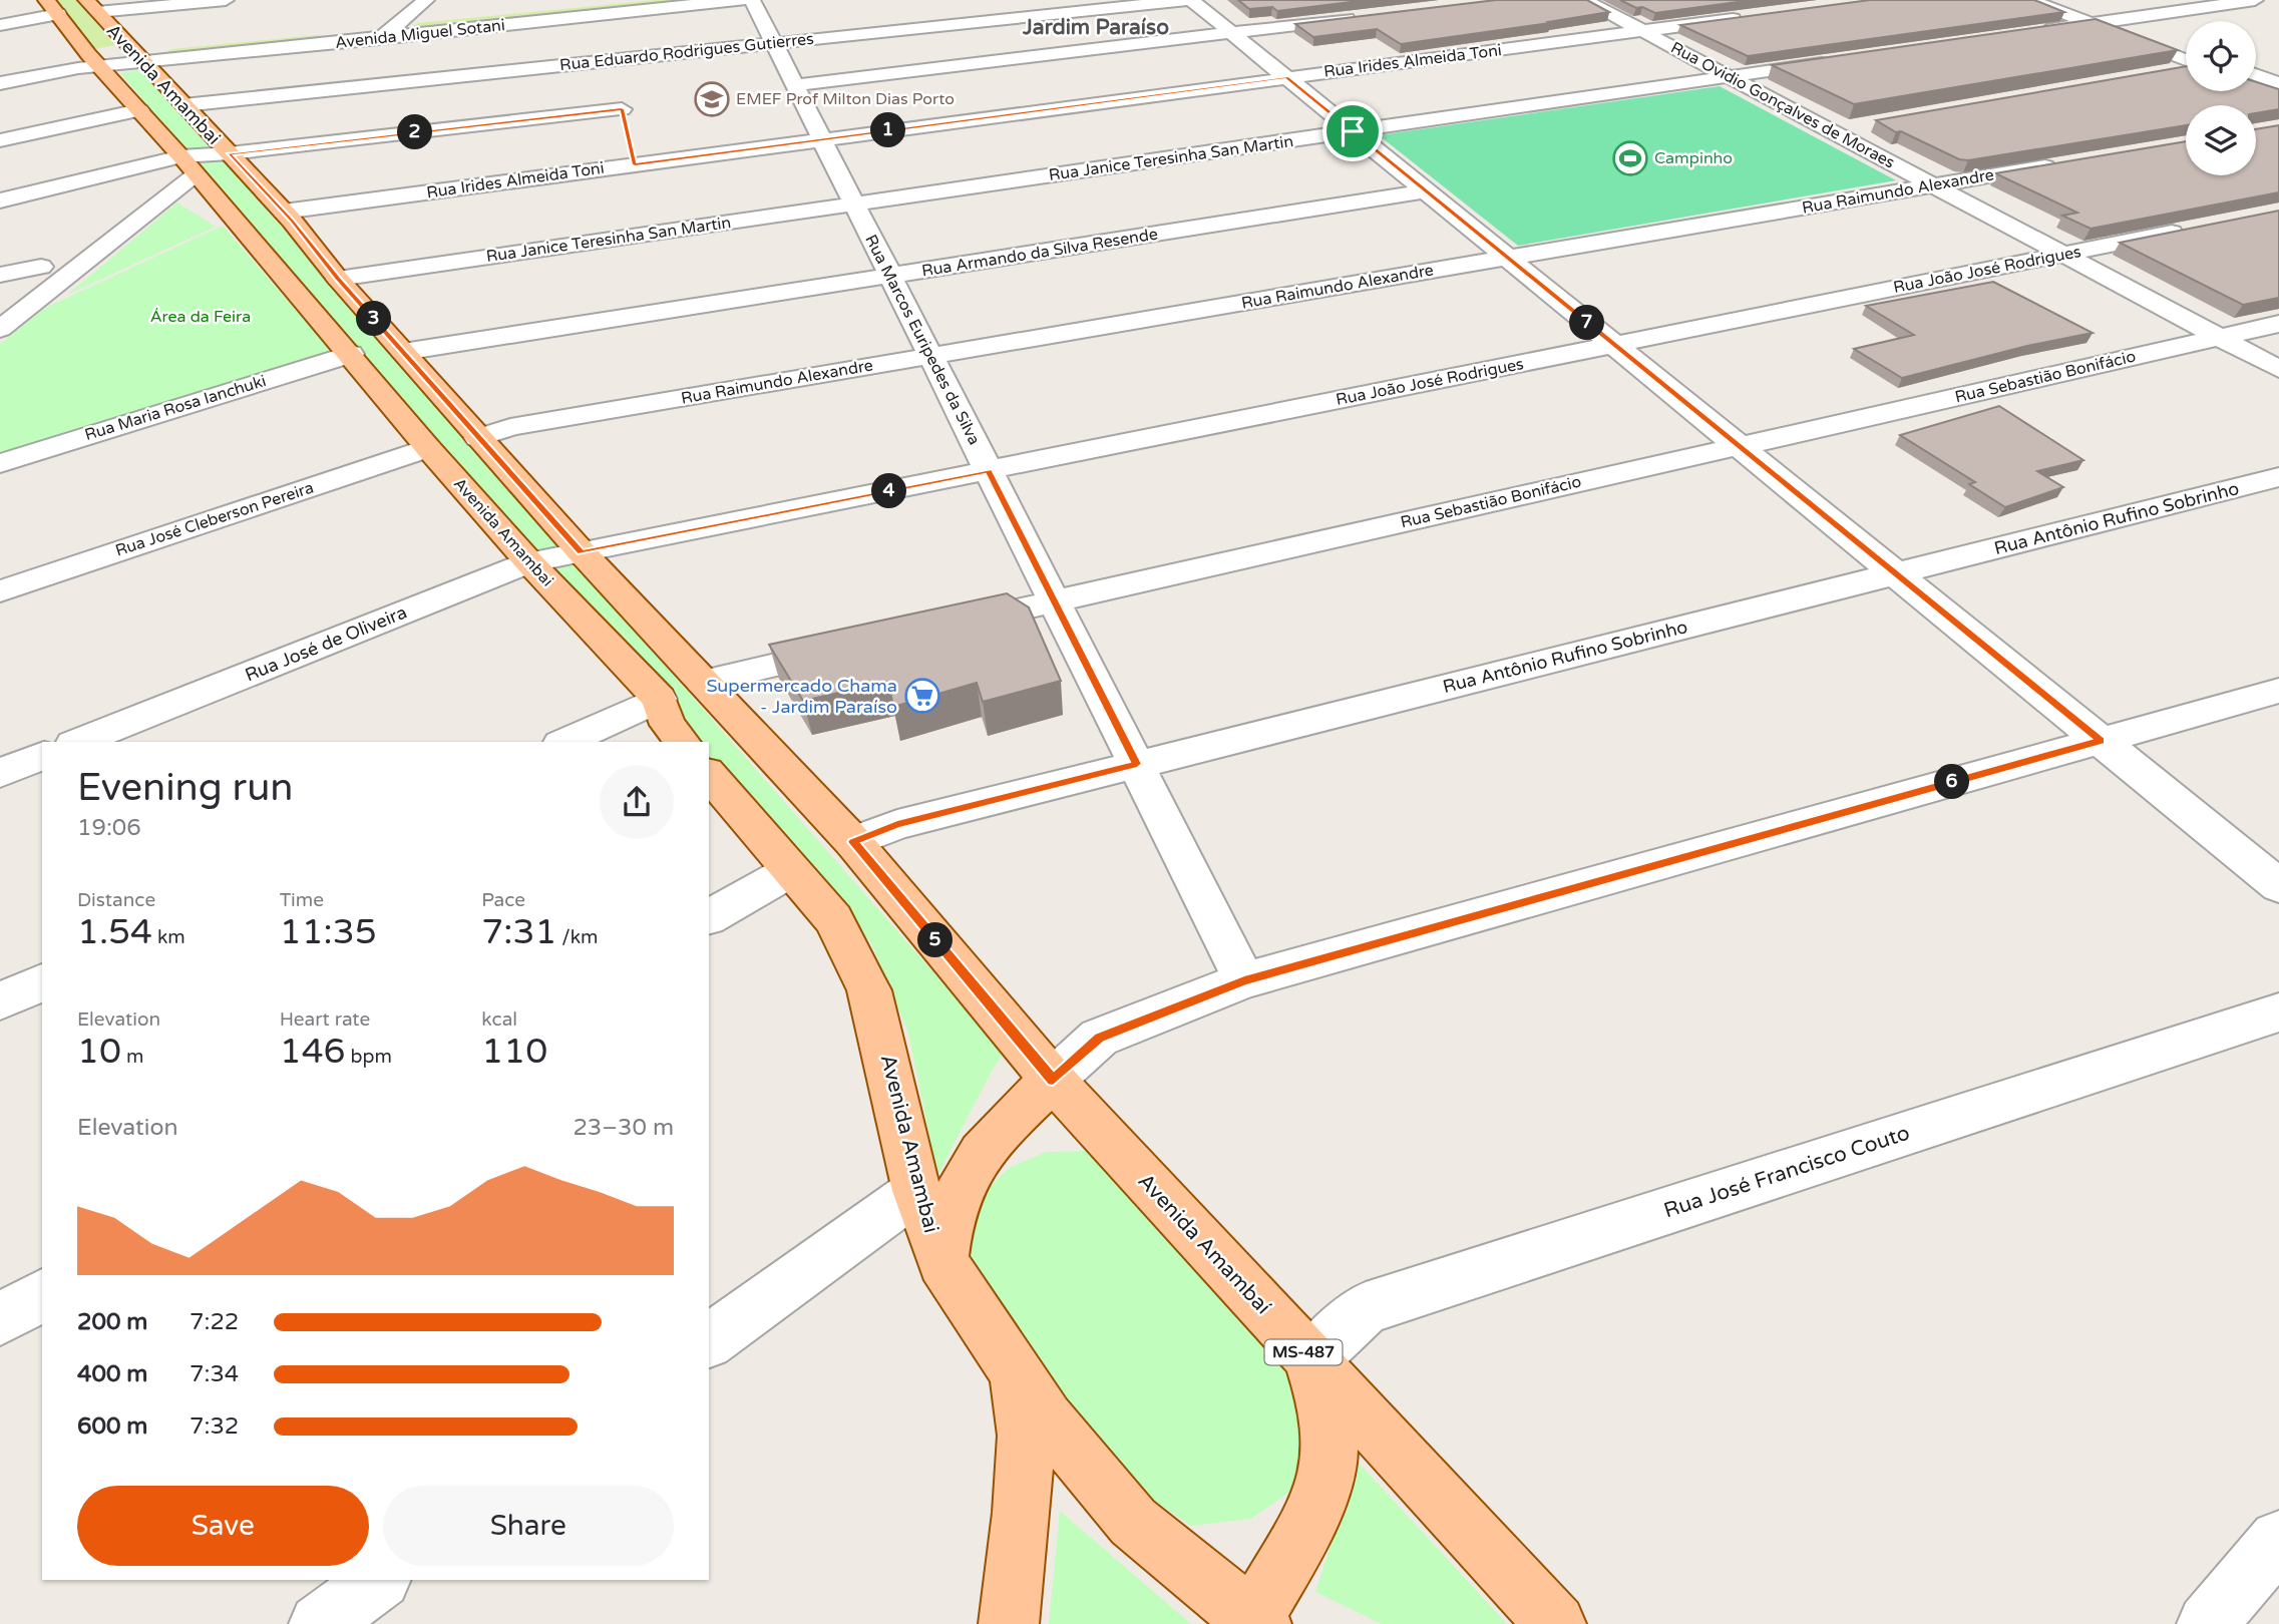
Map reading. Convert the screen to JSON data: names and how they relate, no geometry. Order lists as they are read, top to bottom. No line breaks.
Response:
{"streets":{"main road":["Avenida Amambai","Avenida Amambaí","MS-487"],"street":["Avenida Miguel Sotani","Rua Eduardo Rodrigues Gutierres","Rua Irides Almeida Toni","Rua Ovidio Gonçalves de Moraes","Rua Janice Teresinha San Martin","Rua Raimundo Alexandre","Rua Armando da Silva Resende","Rua João José Rodrigues","Rua Marcos Euripedes da Silva","Rua Sebastião Bonifácio","Rua Maria Rosa Ianchuki","Rua Antônio Rufino Sobrinho","Rua José Cleberson Pereira","Rua José de Oliveira","Rua José Francisco Couto"]},"crossings":[["Avenida Miguel Sotani","Avenida Amambai"],["Rua Eduardo Rodrigues Gutierres","Avenida Amambai"],["Rua Eduardo Rodrigues Gutierres","Rua Marcos Euripedes da Silva"],["Rua Irides Almeida Toni","Avenida Amambai"],["Rua Irides Almeida Toni","Rua Ovidio Gonçalves de Moraes"],["Rua Irides Almeida Toni","Rua Marcos Euripedes da Silva"],["Avenida Amambai","Rua Janice Teresinha San Martin"],["Avenida Amambai","Rua Raimundo Alexandre"],["Avenida Amambai","Rua Armando da Silva Resende"],["Avenida Amambai","Rua João José Rodrigues"],["Avenida Amambai","Rua Maria Rosa Ianchuki"],["Avenida Amambai","Rua Antônio Rufino Sobrinho"],["Avenida Amambai","Rua José Cleberson Pereira"],["Avenida Amambai","Rua José de Oliveira"],["Avenida Amambai","Avenida Amambaí"],["Rua Ovidio Gonçalves de Moraes","Rua Janice Teresinha San Martin"],["Rua Ovidio Gonçalves de Moraes","Rua Raimundo Alexandre"],["Rua Ovidio Gonçalves de Moraes","Rua João José Rodrigues"],["Rua Ovidio Gonçalves de Moraes","Rua Sebastião Bonifácio"],["Rua Janice Teresinha San Martin","Rua Marcos Euripedes da Silva"],["Rua Raimundo Alexandre","Rua Marcos Euripedes da Silva"],["Rua Armando da Silva Resende","Rua Marcos Euripedes da Silva"],["Rua João José Rodrigues","Rua Marcos Euripedes da Silva"],["Rua João José Rodrigues","Rua José de Oliveira"],["Rua Marcos Euripedes da Silva","Rua Sebastião Bonifácio"],["Rua Marcos Euripedes da Silva","Rua Antônio Rufino Sobrinho"],["Rua José Francisco Couto","Avenida Amambaí"]],"districts":["Jardim Paraíso"],"parks":["Área da Feira"],"places":{"school or university":["EMEF Prof Milton Dias Porto"],"sports":["Campinho"],"supermarket":["Supermercado Chama - Jardim Paraíso"]},"page":{"pins":["1","2","3","7","4","6","5"],"heading":["Evening run","19:06"],"stats":[["Distance","1.54 km"],["Time","11:35"],["Pace","7:31 /km"],["Elevation","10 m"],["Heart rate","146 bpm"],["kcal","110"]],"chart":["Elevation","23–30 m"],"list":[{"name":"200 m","note":"7:22"},{"name":"400 m","note":"7:34"},{"name":"600 m","note":"7:32"}],"buttons":["Save","Share"]}}
